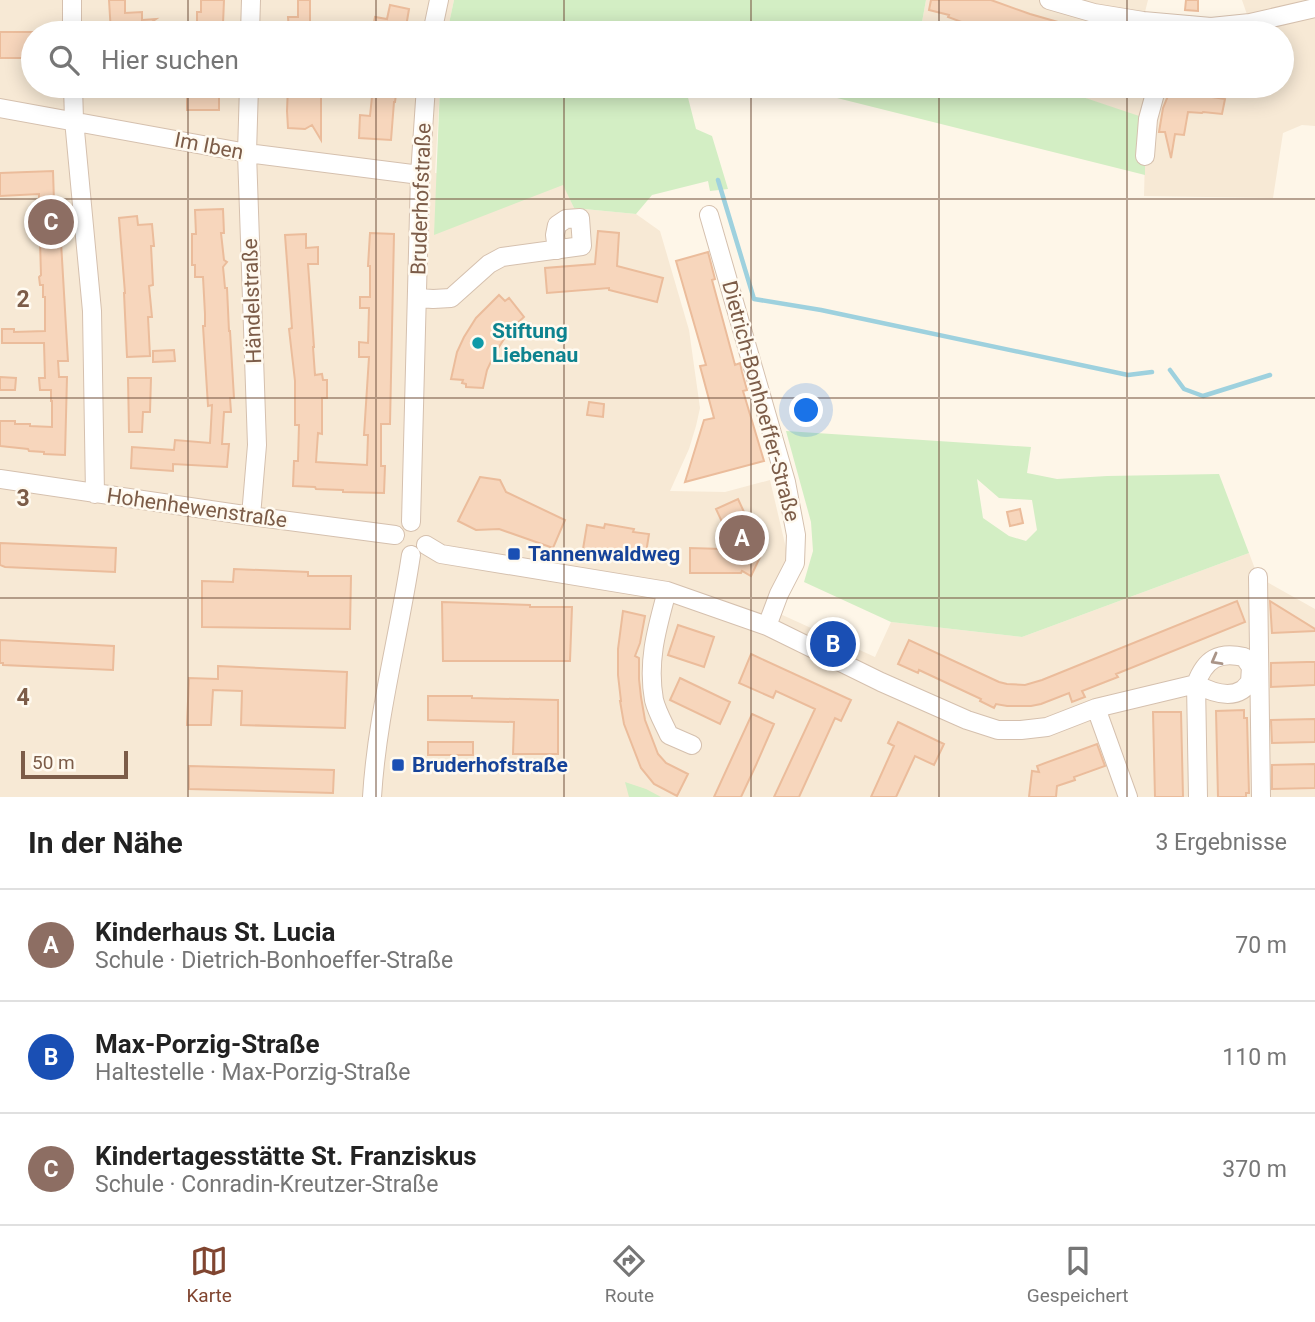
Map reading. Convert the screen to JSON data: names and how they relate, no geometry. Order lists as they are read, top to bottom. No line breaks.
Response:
{"streets":{"street":["Im Iben","Bruderhofstraße","Händelstraße","Dietrich-Bonhoeffer-Straße","Hohenhewenstraße"]},"crossings":[["Im Iben","Bruderhofstraße"],["Im Iben","Händelstraße"],["Bruderhofstraße","Hohenhewenstraße"],["Händelstraße","Hohenhewenstraße"]],"places":{"other":["Stiftung Liebenau"],"transit":["Tannenwaldweg","Bruderhofstraße"]},"scale_bar":"50 m","page":{"search":"Hier suchen","pins":["C","A","B"],"scale":"50 m","heading":["In der Nähe","3 Ergebnisse"],"list":[{"mark":"A","name":"Kinderhaus St. Lucia","note":"Schule · Dietrich-Bonhoeffer-Straße","value":"70 m"},{"mark":"B","name":"Max-Porzig-Straße","note":"Haltestelle · Max-Porzig-Straße","value":"110 m"},{"mark":"C","name":"Kindertagesstätte St. Franziskus","note":"Schule · Conradin-Kreutzer-Straße","value":"370 m"}],"nav":["Karte","Route","Gespeichert"]},"grid":{"rows":["2","3","4"]}}
